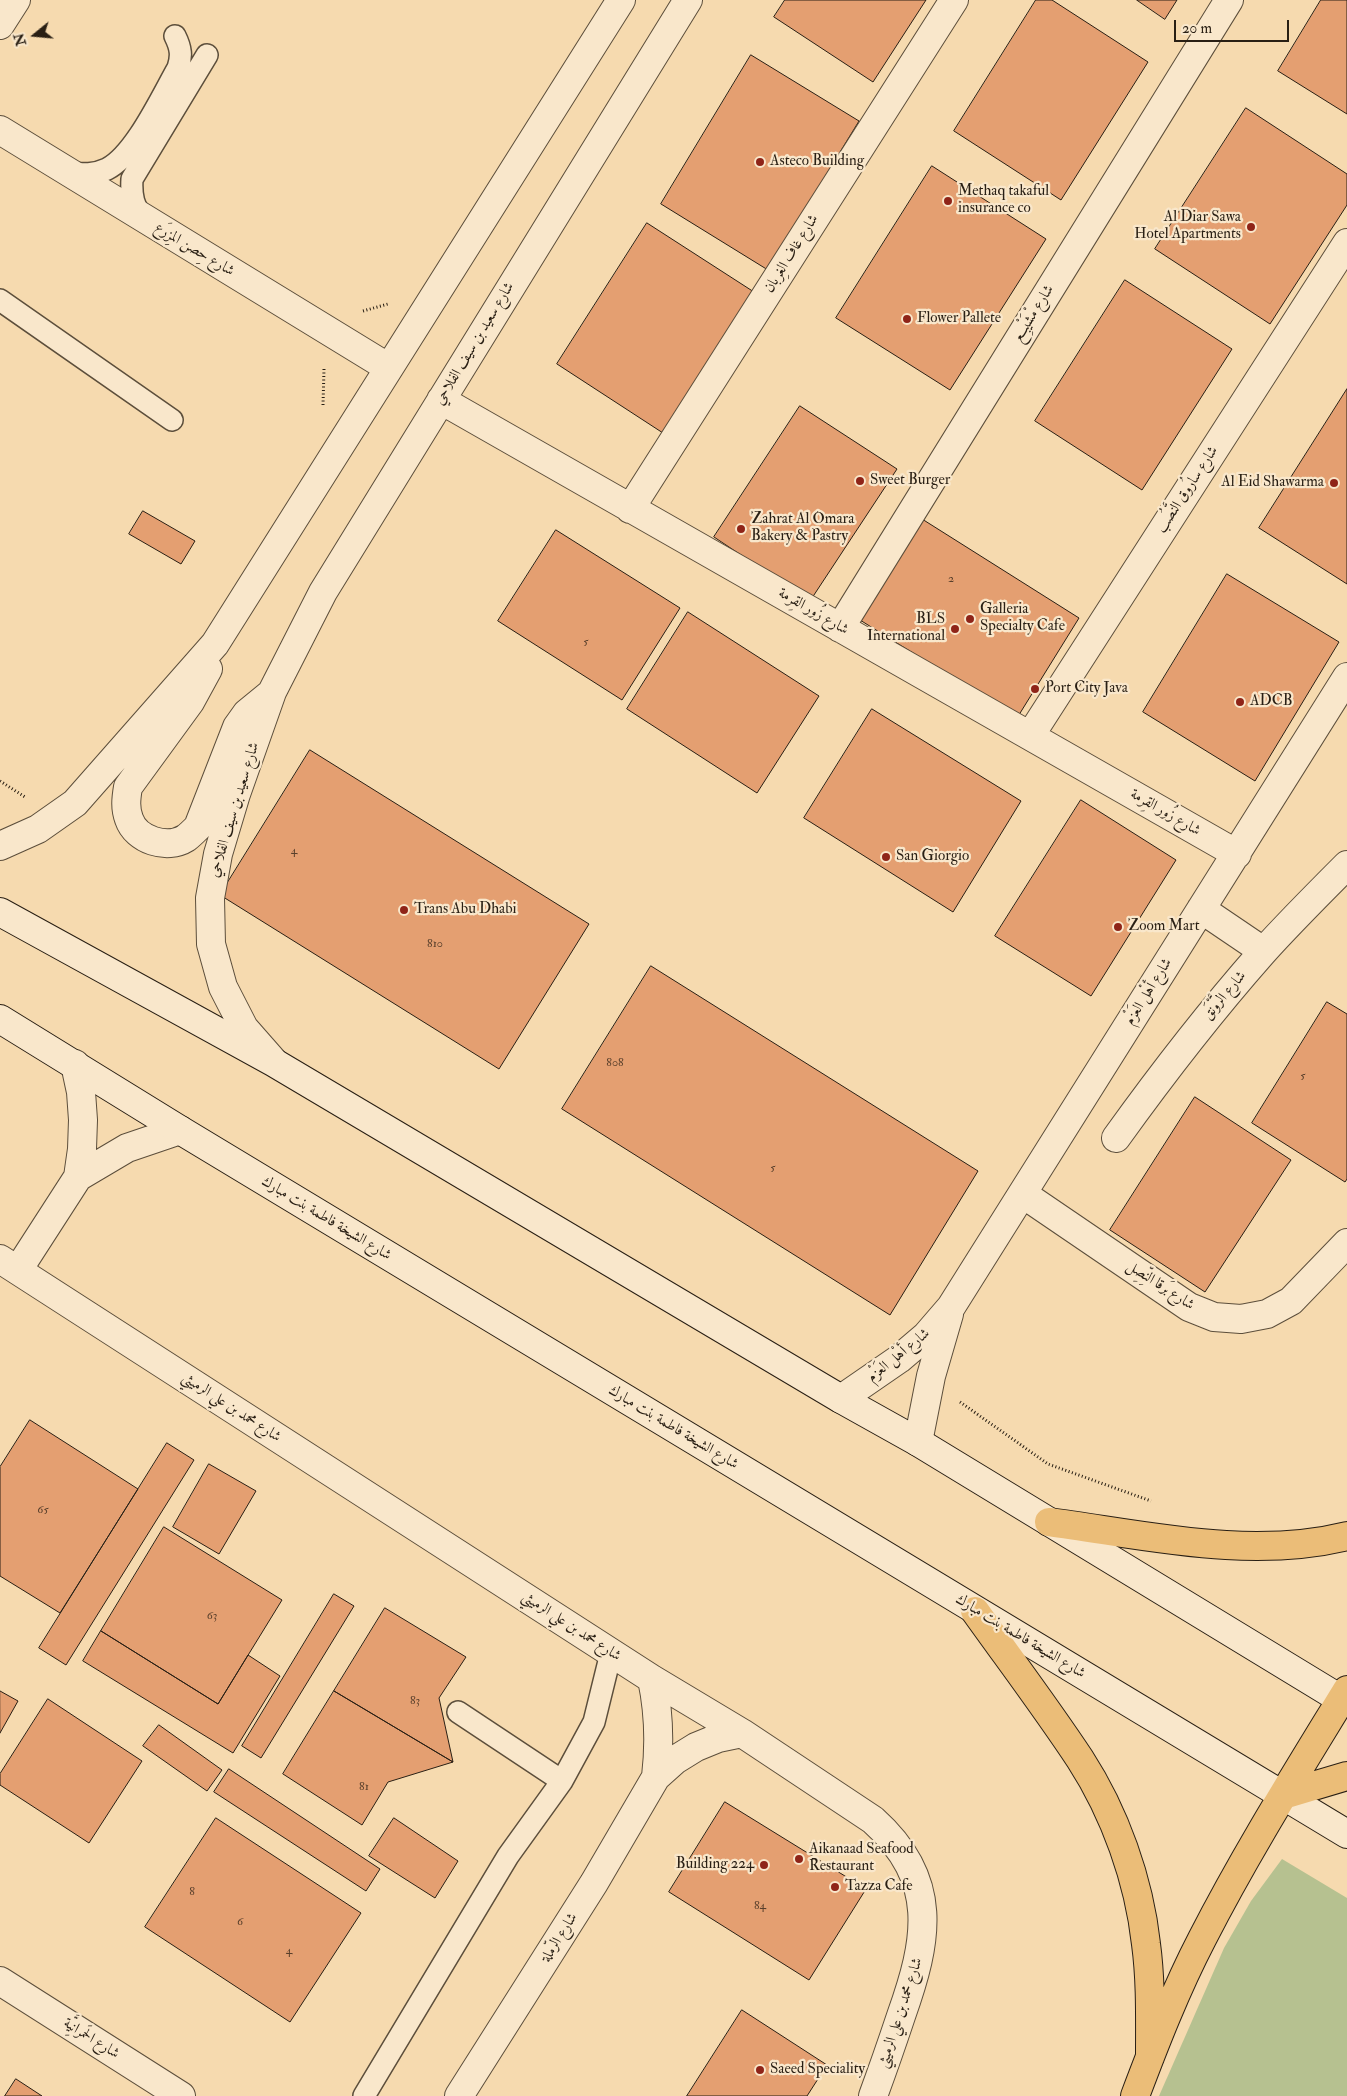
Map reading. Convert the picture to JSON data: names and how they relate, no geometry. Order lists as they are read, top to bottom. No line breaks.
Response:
{"streets":{"street":["شارع حِصن المِزرَع","شارع غاف الغِربان","شارع مْشَيْبِع","شارع سعيد بن سيف الفلاحي","شارع سارُوق النَّصُب","شارع زُور القِرمة","شارع أهْل العَزْم","شارع الرَّوْنَق","شارع الشيخة فاطمة بنت مبارك","شارع بَرقا النِّصِل","شارع محمد بن علي الرميثي","شارع الرّملة","شارع الحَمرانِيَّة"]},"crossings":[["شارع حِصن المِزرَع","شارع سعيد بن سيف الفلاحي"],["شارع غاف الغِربان","شارع زُور القِرمة"],["شارع مْشَيْبِع","شارع زُور القِرمة"],["شارع سعيد بن سيف الفلاحي","شارع زُور القِرمة"],["شارع سارُوق النَّصُب","شارع زُور القِرمة"],["شارع زُور القِرمة","شارع أهْل العَزْم"],["شارع أهْل العَزْم","شارع بَرقا النِّصِل"],["شارع الشيخة فاطمة بنت مبارك","شارع محمد بن علي الرميثي"],["شارع محمد بن علي الرميثي","شارع الرّملة"]],"places":["Asteco Building","Methaq takaful insurance co","Al Diar Sawa Hotel Apartments","Flower Pallete","Sweet Burger","Al Eid Shawarma","Zahrat Al Omara Bakery & Pastry","Galleria Specialty Cafe","BLS International","Port City Java","ADCB","San Giorgio","Trans Abu Dhabi","Zoom Mart","Aikanaad Seafood Restaurant","Building 224","Tazza Cafe","Saeed Speciality"],"house_numbers":["2","5","4","810","808","5","5","65","63","83","81","8","84","6","4"],"scale_bar":"20 m","north":"left"}
